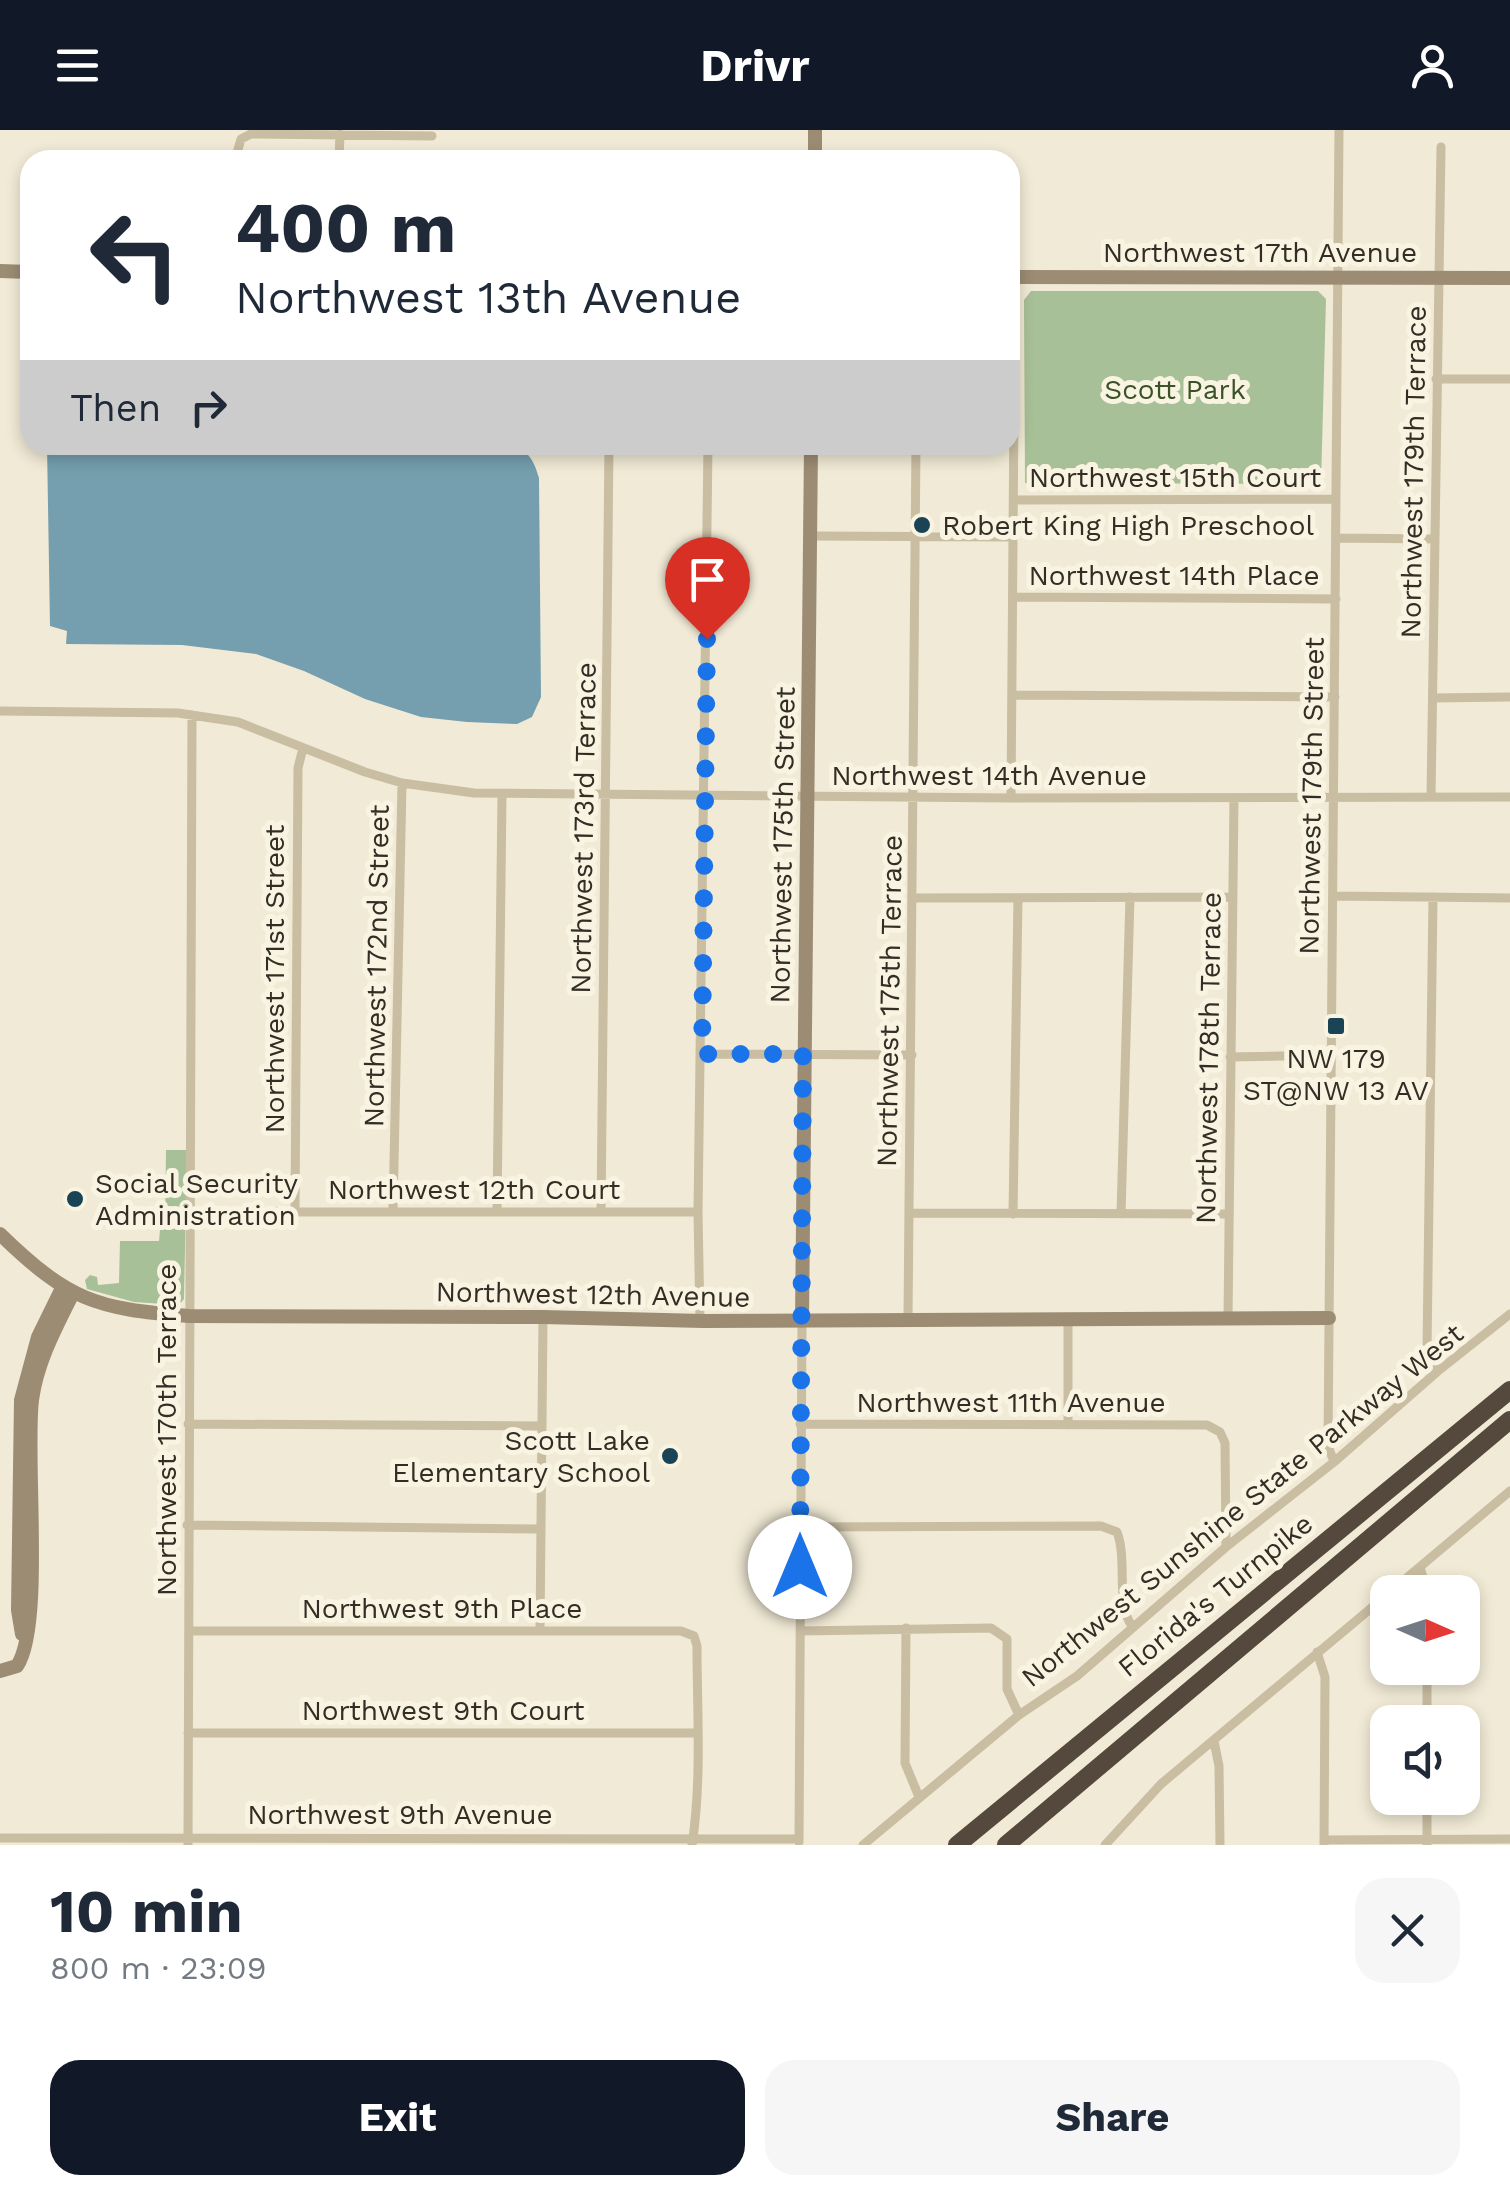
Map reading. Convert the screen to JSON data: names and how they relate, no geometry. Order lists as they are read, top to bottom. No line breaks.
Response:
{"streets":{"highway":["Florida's Turnpike"],"street":["Northwest 17th Avenue","Northwest 179th Terrace","Northwest 15th Court","Northwest 14th Place","Northwest 14th Avenue","Northwest 179th Street","Northwest 173rd Terrace","Northwest 175th Street","Northwest 172nd Street","Northwest 171st Street","Northwest 175th Terrace","Northwest 178th Terrace","Northwest 12th Court","Northwest 12th Avenue","Northwest 11th Avenue","Northwest 170th Terrace","Northwest Sunshine State Parkway West","Northwest 9th Place","Northwest 9th Court","Northwest 9th Avenue"]},"crossings":[["Northwest 17th Avenue","Northwest 179th Terrace"],["Northwest 17th Avenue","Northwest 179th Street"],["Northwest 179th Terrace","Northwest 14th Avenue"],["Northwest 15th Court","Northwest 179th Street"],["Northwest 14th Place","Northwest 179th Street"],["Northwest 14th Avenue","Northwest 179th Street"],["Northwest 14th Avenue","Northwest 173rd Terrace"],["Northwest 14th Avenue","Northwest 175th Street"],["Northwest 14th Avenue","Northwest 172nd Street"],["Northwest 14th Avenue","Northwest 171st Street"],["Northwest 14th Avenue","Northwest 175th Terrace"],["Northwest 14th Avenue","Northwest 178th Terrace"],["Northwest 14th Avenue","Northwest 170th Terrace"],["Northwest 179th Street","Northwest 12th Avenue"],["Northwest 179th Street","Northwest Sunshine State Parkway West"],["Northwest 173rd Terrace","Northwest 12th Court"],["Northwest 175th Street","Northwest 12th Avenue"],["Northwest 175th Street","Northwest 11th Avenue"],["Northwest 175th Street","Northwest 9th Avenue"],["Northwest 172nd Street","Northwest 12th Court"],["Northwest 171st Street","Northwest 12th Court"],["Northwest 175th Terrace","Northwest 12th Avenue"],["Northwest 178th Terrace","Northwest 12th Avenue"],["Northwest 12th Court","Northwest 170th Terrace"],["Northwest 12th Avenue","Northwest 170th Terrace"],["Northwest 11th Avenue","Northwest Sunshine State Parkway West"],["Northwest 170th Terrace","Northwest 9th Place"],["Northwest 170th Terrace","Northwest 9th Court"],["Northwest 170th Terrace","Northwest 9th Avenue"],["Northwest 9th Place","Northwest 9th Court"]],"parks":["Scott Park"],"places":{"other":["Robert King High Preschool","Social Security Administration","Scott Lake Elementary School"],"transit":["NW 179 ST@NW 13 AV"]},"north":"right","page":{"header":"Drivr","turn":["400 m","Northwest 13th Avenue"],"then":"Then","heading":["10 min","800 m · 23:09"],"buttons":["Exit","Share"]}}
